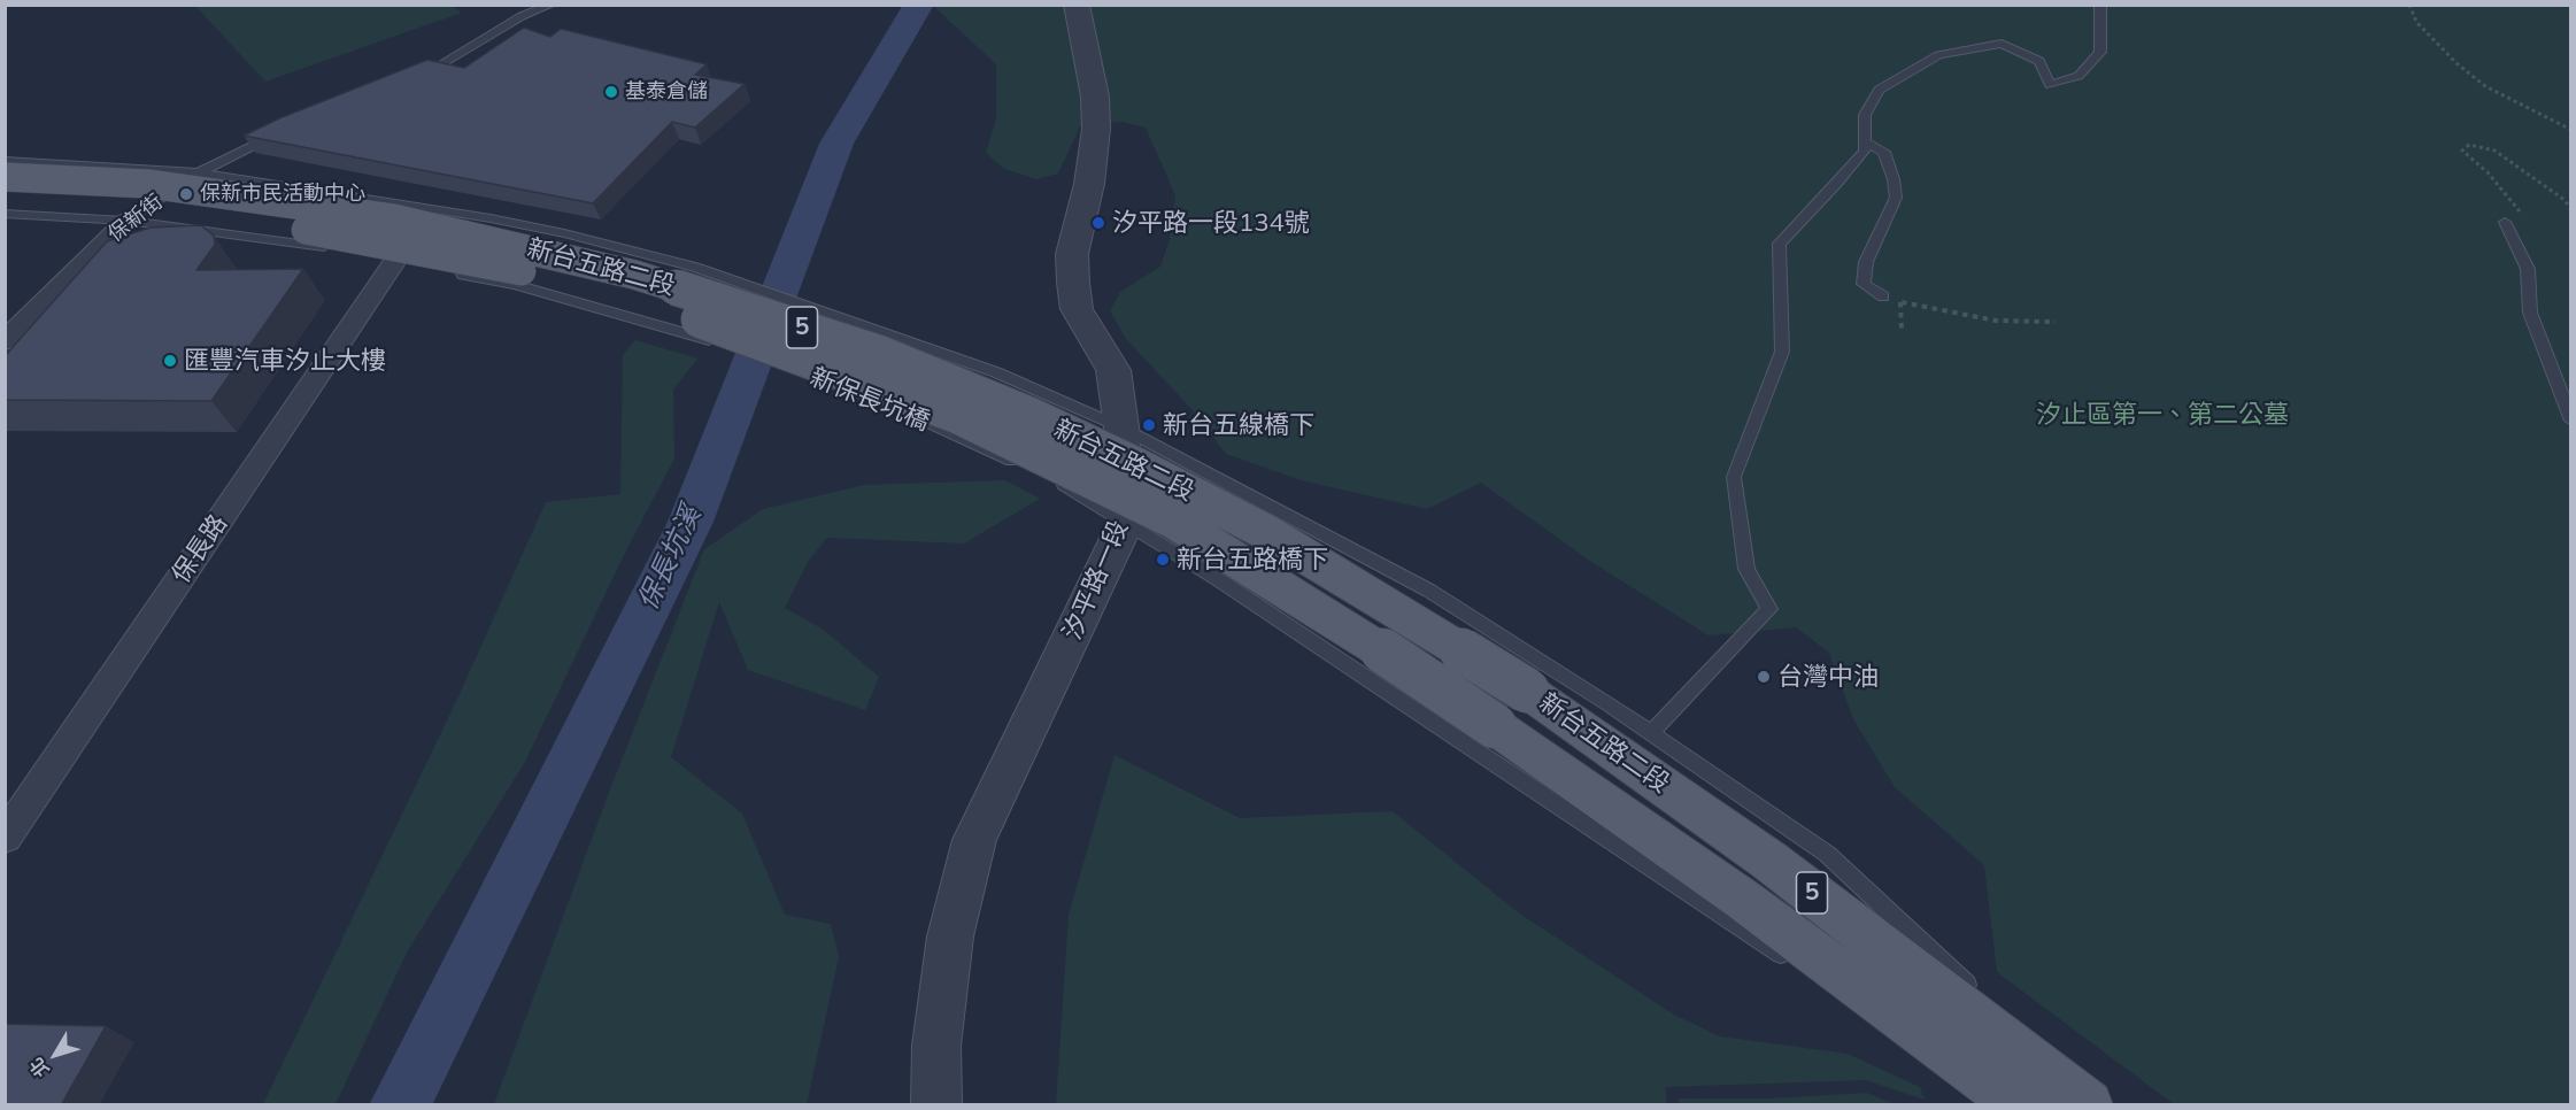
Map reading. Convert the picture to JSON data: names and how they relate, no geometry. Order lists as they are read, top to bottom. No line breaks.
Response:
{"streets":{"main road":["新台五路二段","5"],"street":["保新街","保長路","汐平路一段"],"lane":["新保長坑橋"]},"crossings":[["保新街","新保長坑橋"],["新保長坑橋","保長路"]],"water":["保長坑溪"],"parks":["汐止區第一、第二公墓"],"places":["基泰倉儲","保新市民活動中心","汐平路一段134號","匯豐汽車汐止大樓","新台五線橋下","新台五路橋下","台灣中油"],"north":"bottom left"}
